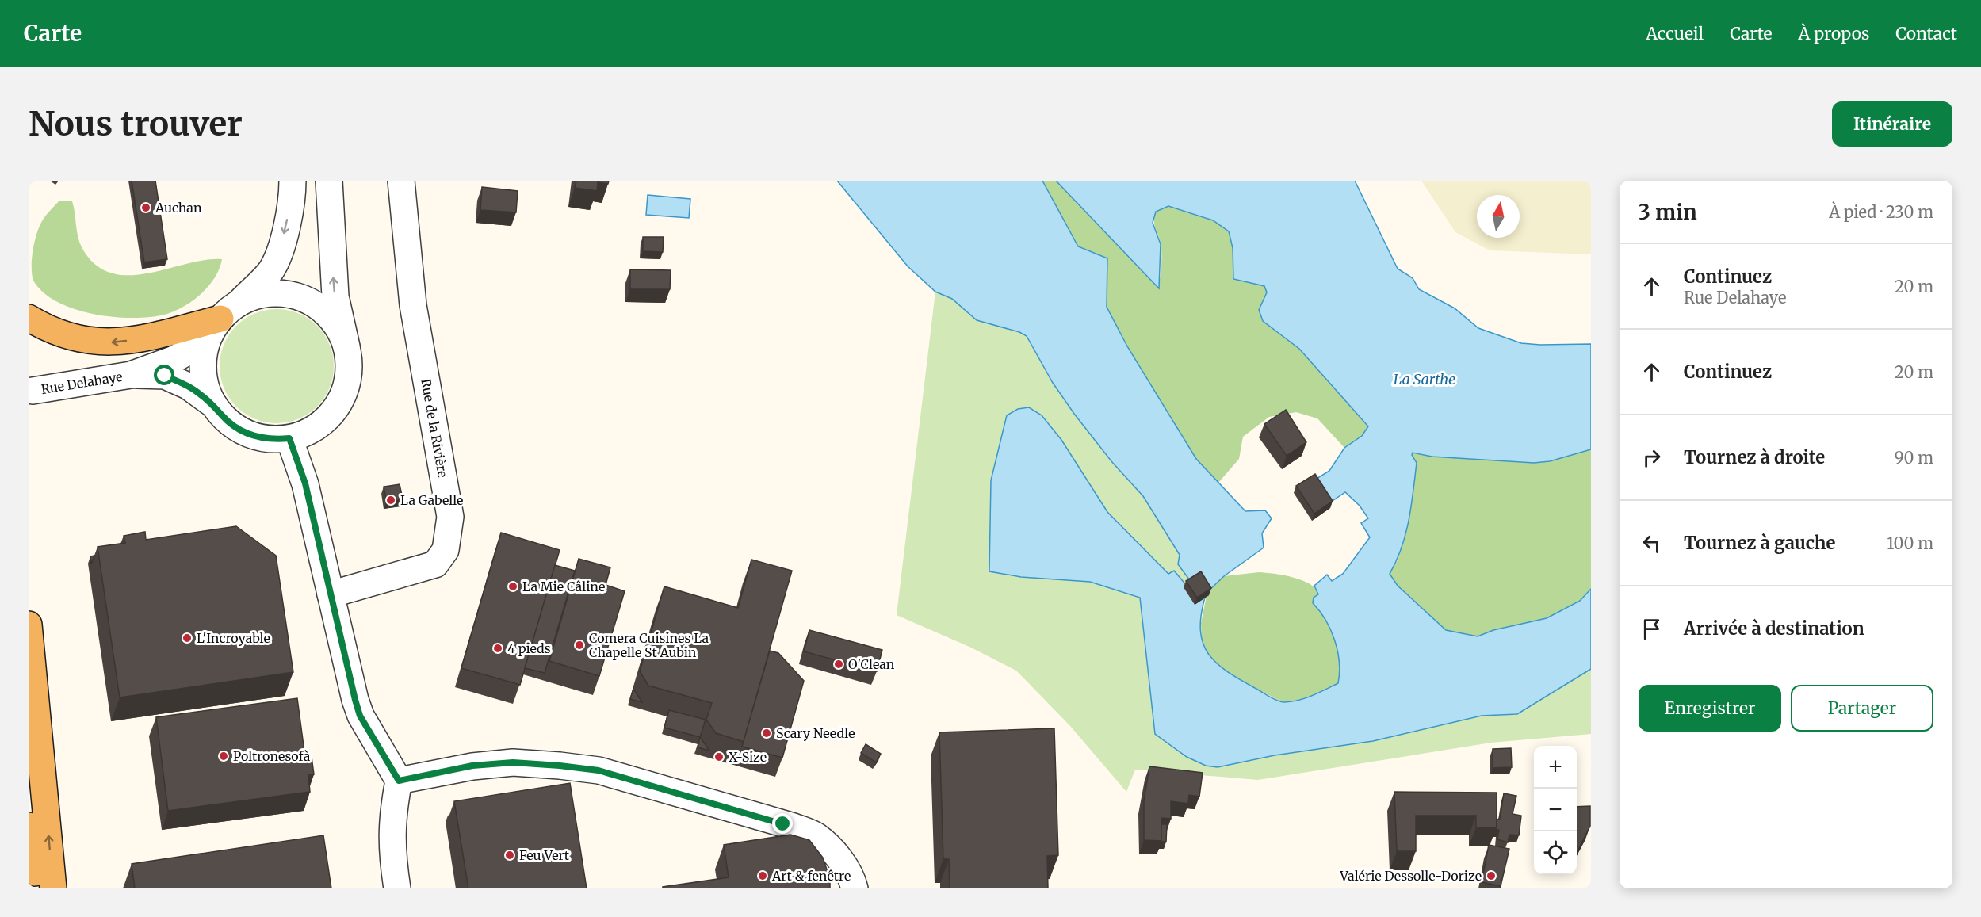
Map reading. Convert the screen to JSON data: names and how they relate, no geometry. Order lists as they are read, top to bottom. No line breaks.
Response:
{"streets":{"street":["Rue Delahaye","Rue de la Rivière"]},"water":["La Sarthe"],"places":["Auchan","La Gabelle","La Mie Câline","L'Incroyable","Comera Cuisines La Chapelle St Aubin","4 pieds","O'Clean","Scary Needle","Poltronesofà","X-Size","Feu Vert","Art & fenêtre","Valérie Dessolle-Dorize"],"north":"top","page":{"header":"Carte","nav":["Accueil","Carte","À propos","Contact"],"buttons":["Itinéraire",["Enregistrer","Partager"]],"title":"Nous trouver","heading":["3 min","À pied · 230 m"],"list":[["Continuez","Rue Delahaye","20 m"],["Continuez","20 m"],["Tournez à droite","90 m"],["Tournez à gauche","100 m"],"Arrivée à destination"],"map_buttons":["+","−"]}}
